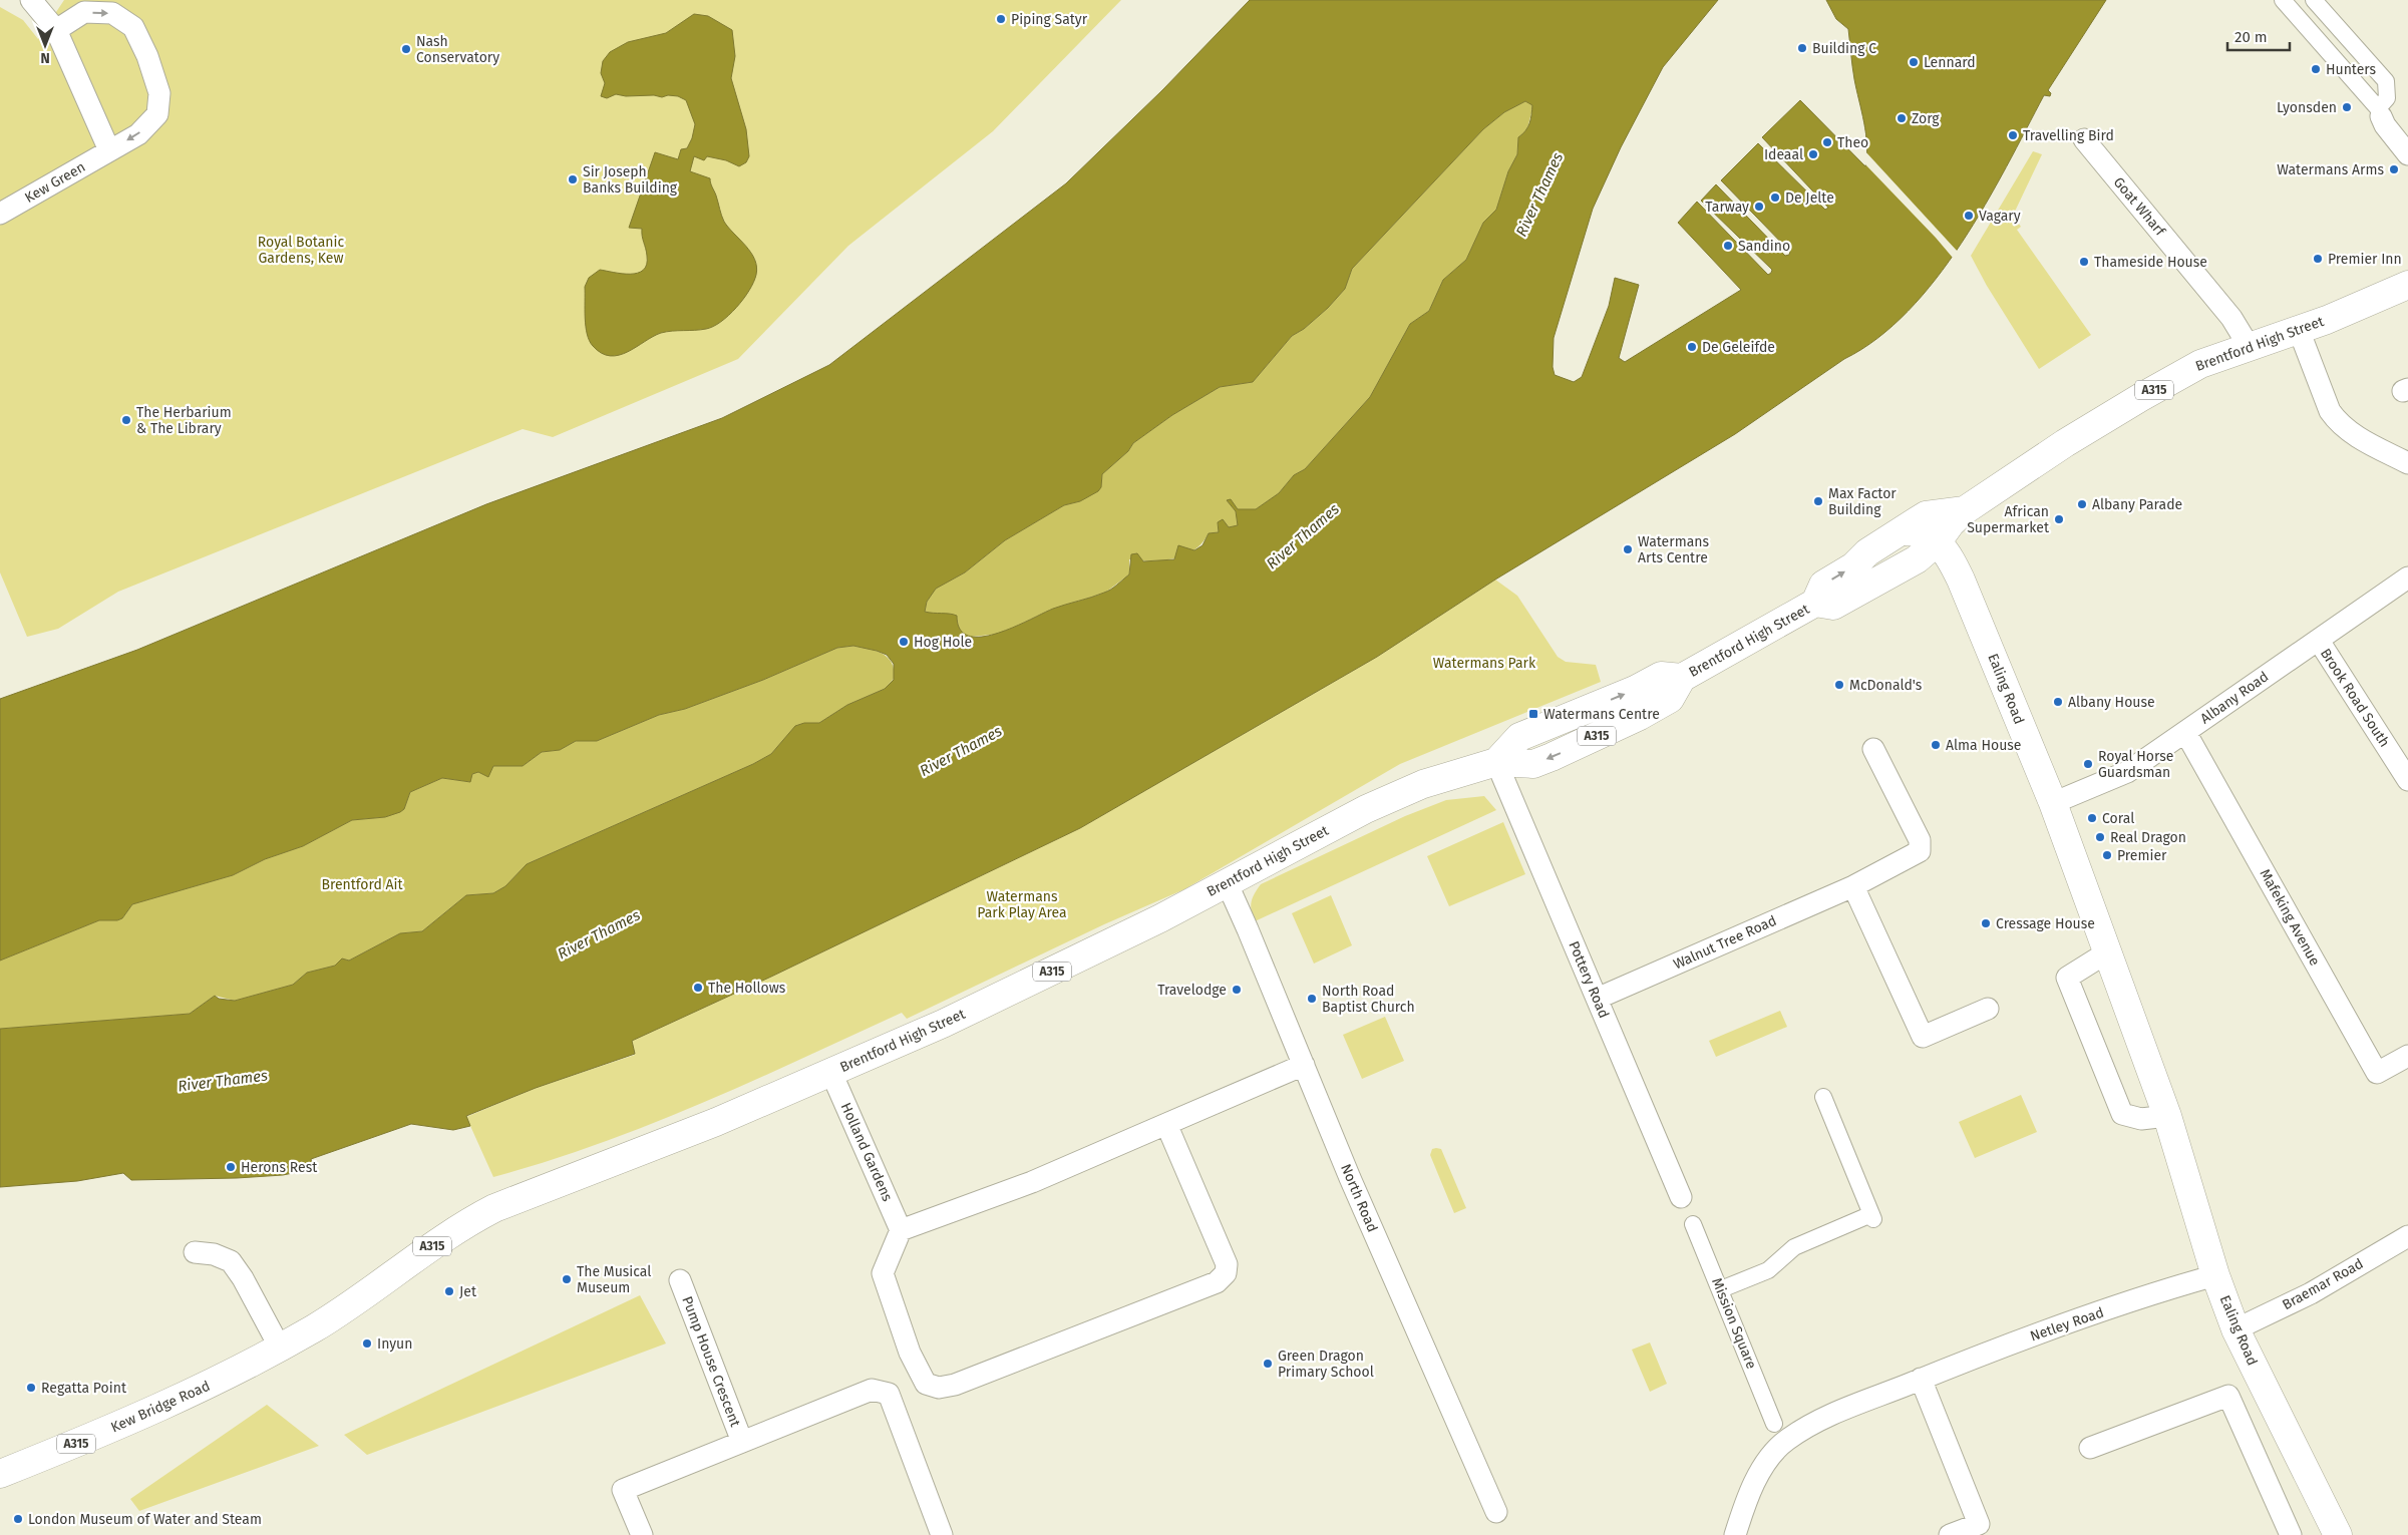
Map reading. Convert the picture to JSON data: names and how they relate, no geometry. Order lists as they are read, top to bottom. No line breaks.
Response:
{"streets":{"main road":["Brentford High Street","A315","Ealing Road","Kew Bridge Road"],"street":["Kew Green","Goat Wharf","Albany Road","Brook Road South","Mafeking Avenue","Walnut Tree Road","Pottery Road","Holland Gardens","North Road","Braemar Road","Mission Square","Netley Road","Pump House Crescent"]},"crossings":[["Goat Wharf","Brentford High Street"],["Brentford High Street","Ealing Road"],["Brentford High Street","Pottery Road"],["Brentford High Street","Holland Gardens"],["Brentford High Street","North Road"],["Brentford High Street","Kew Bridge Road"],["Ealing Road","Albany Road"],["Ealing Road","Braemar Road"],["Ealing Road","Netley Road"],["Albany Road","Brook Road South"],["Albany Road","Mafeking Avenue"],["Walnut Tree Road","Pottery Road"]],"water":["River Thames"],"parks":["Royal Botanic Gardens, Kew","Watermans Park","Brentford Ait","Watermans Park Play Area"],"places":{"other":["Piping Satyr","Building C","Nash Conservatory","Lennard","Hunters","Lyonsden","Zorg","Travelling Bird","Theo","Ideaal","Watermans Arms","Sir Joseph Banks Building","De Jelte","Tarway","Vagary","Sandino","Premier Inn","Thameside House","De Geleifde","The Herbarium & The Library","Max Factor Building","Albany Parade","African Supermarket","Watermans Arts Centre","Hog Hole","McDonald's","Albany House","Alma House","Royal Horse Guardsman","Coral","Real Dragon","Premier","Cressage House","The Hollows","Travelodge","North Road Baptist Church","Herons Rest","The Musical Museum","Jet","Inyun","Green Dragon Primary School","Regatta Point","London Museum of Water and Steam"],"transit":["Watermans Centre"]},"scale_bar":"20 m","north":"bottom"}
